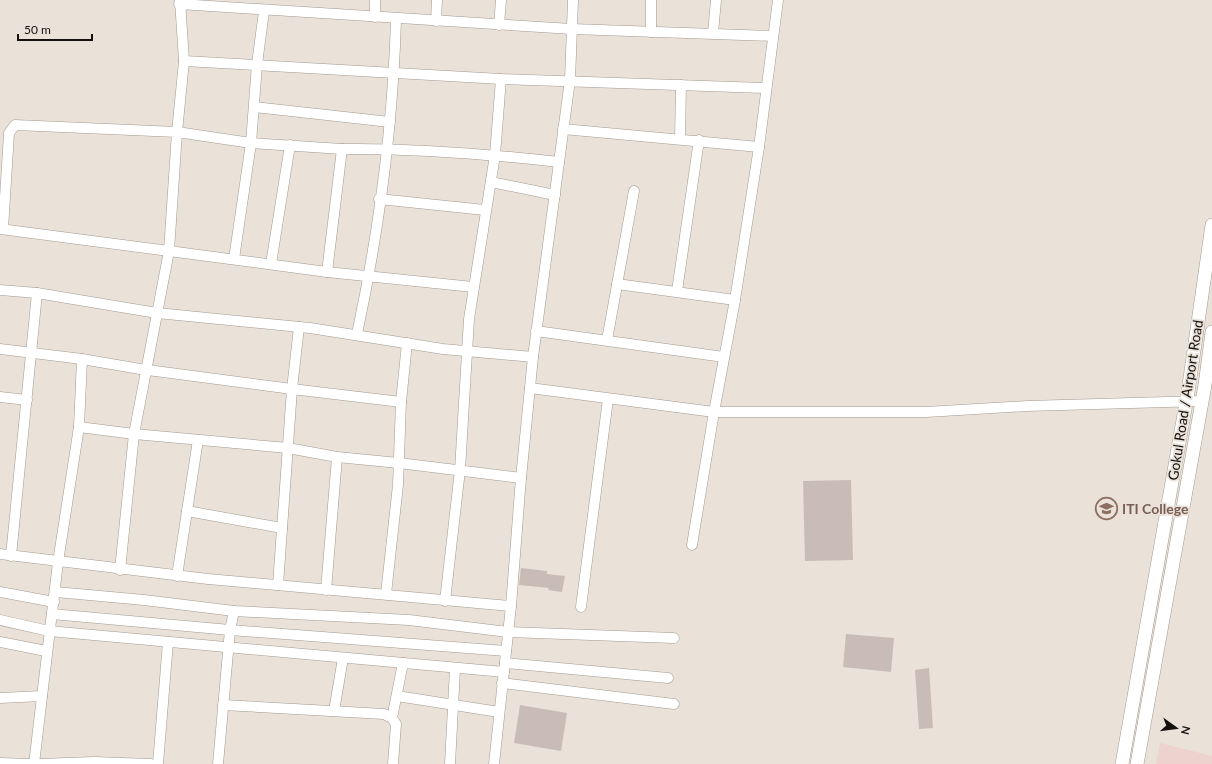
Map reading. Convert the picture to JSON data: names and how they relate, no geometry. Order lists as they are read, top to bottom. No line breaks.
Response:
{"streets":{"main road":["Gokul Road / Airport Road"]},"places":{"school or university":["ITI College"]},"scale_bar":"50 m","north":"right"}
